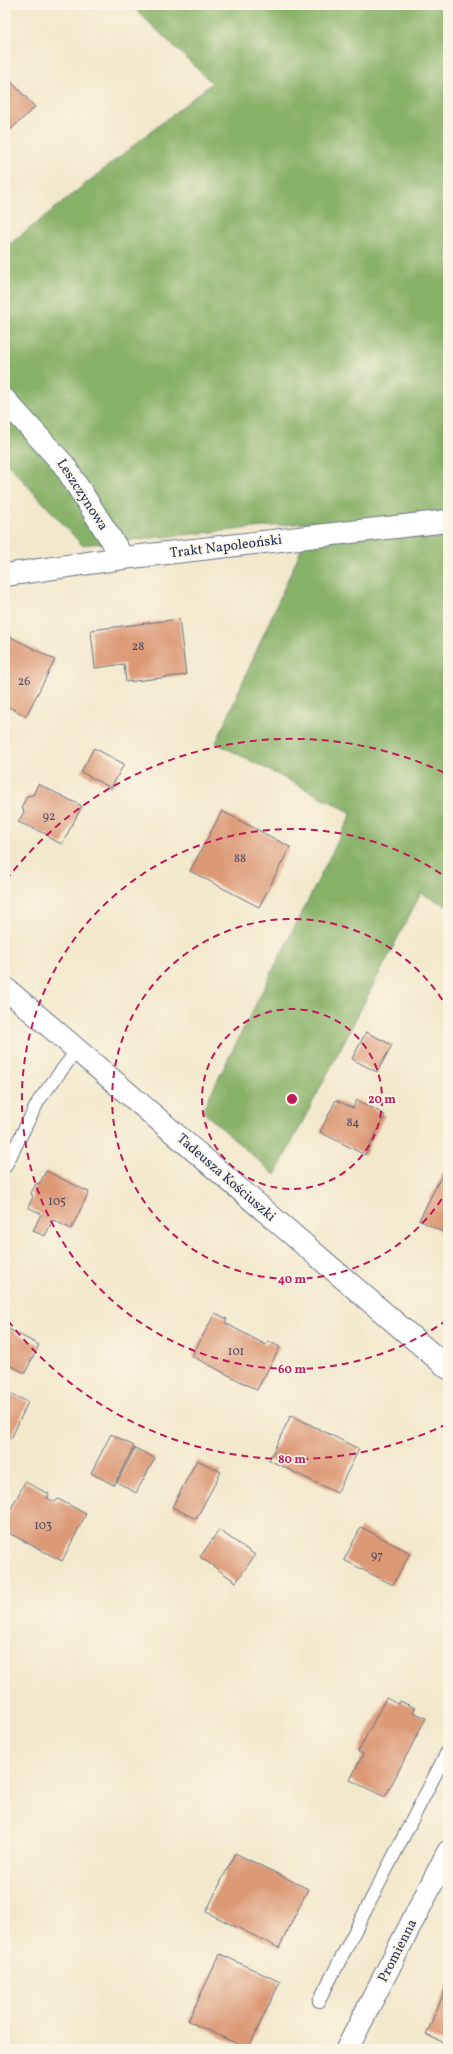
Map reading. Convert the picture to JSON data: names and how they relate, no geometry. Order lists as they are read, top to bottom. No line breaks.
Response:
{"streets":{"street":["Leszczynowa","Trakt Napoleoński","Tadeusza Kościuszki","Promienna"]},"crossings":[["Leszczynowa","Trakt Napoleoński"]],"house_numbers":["28","26","92","88","84","105","101","103","97"],"rings":["20 m","40 m","60 m","80 m"]}
